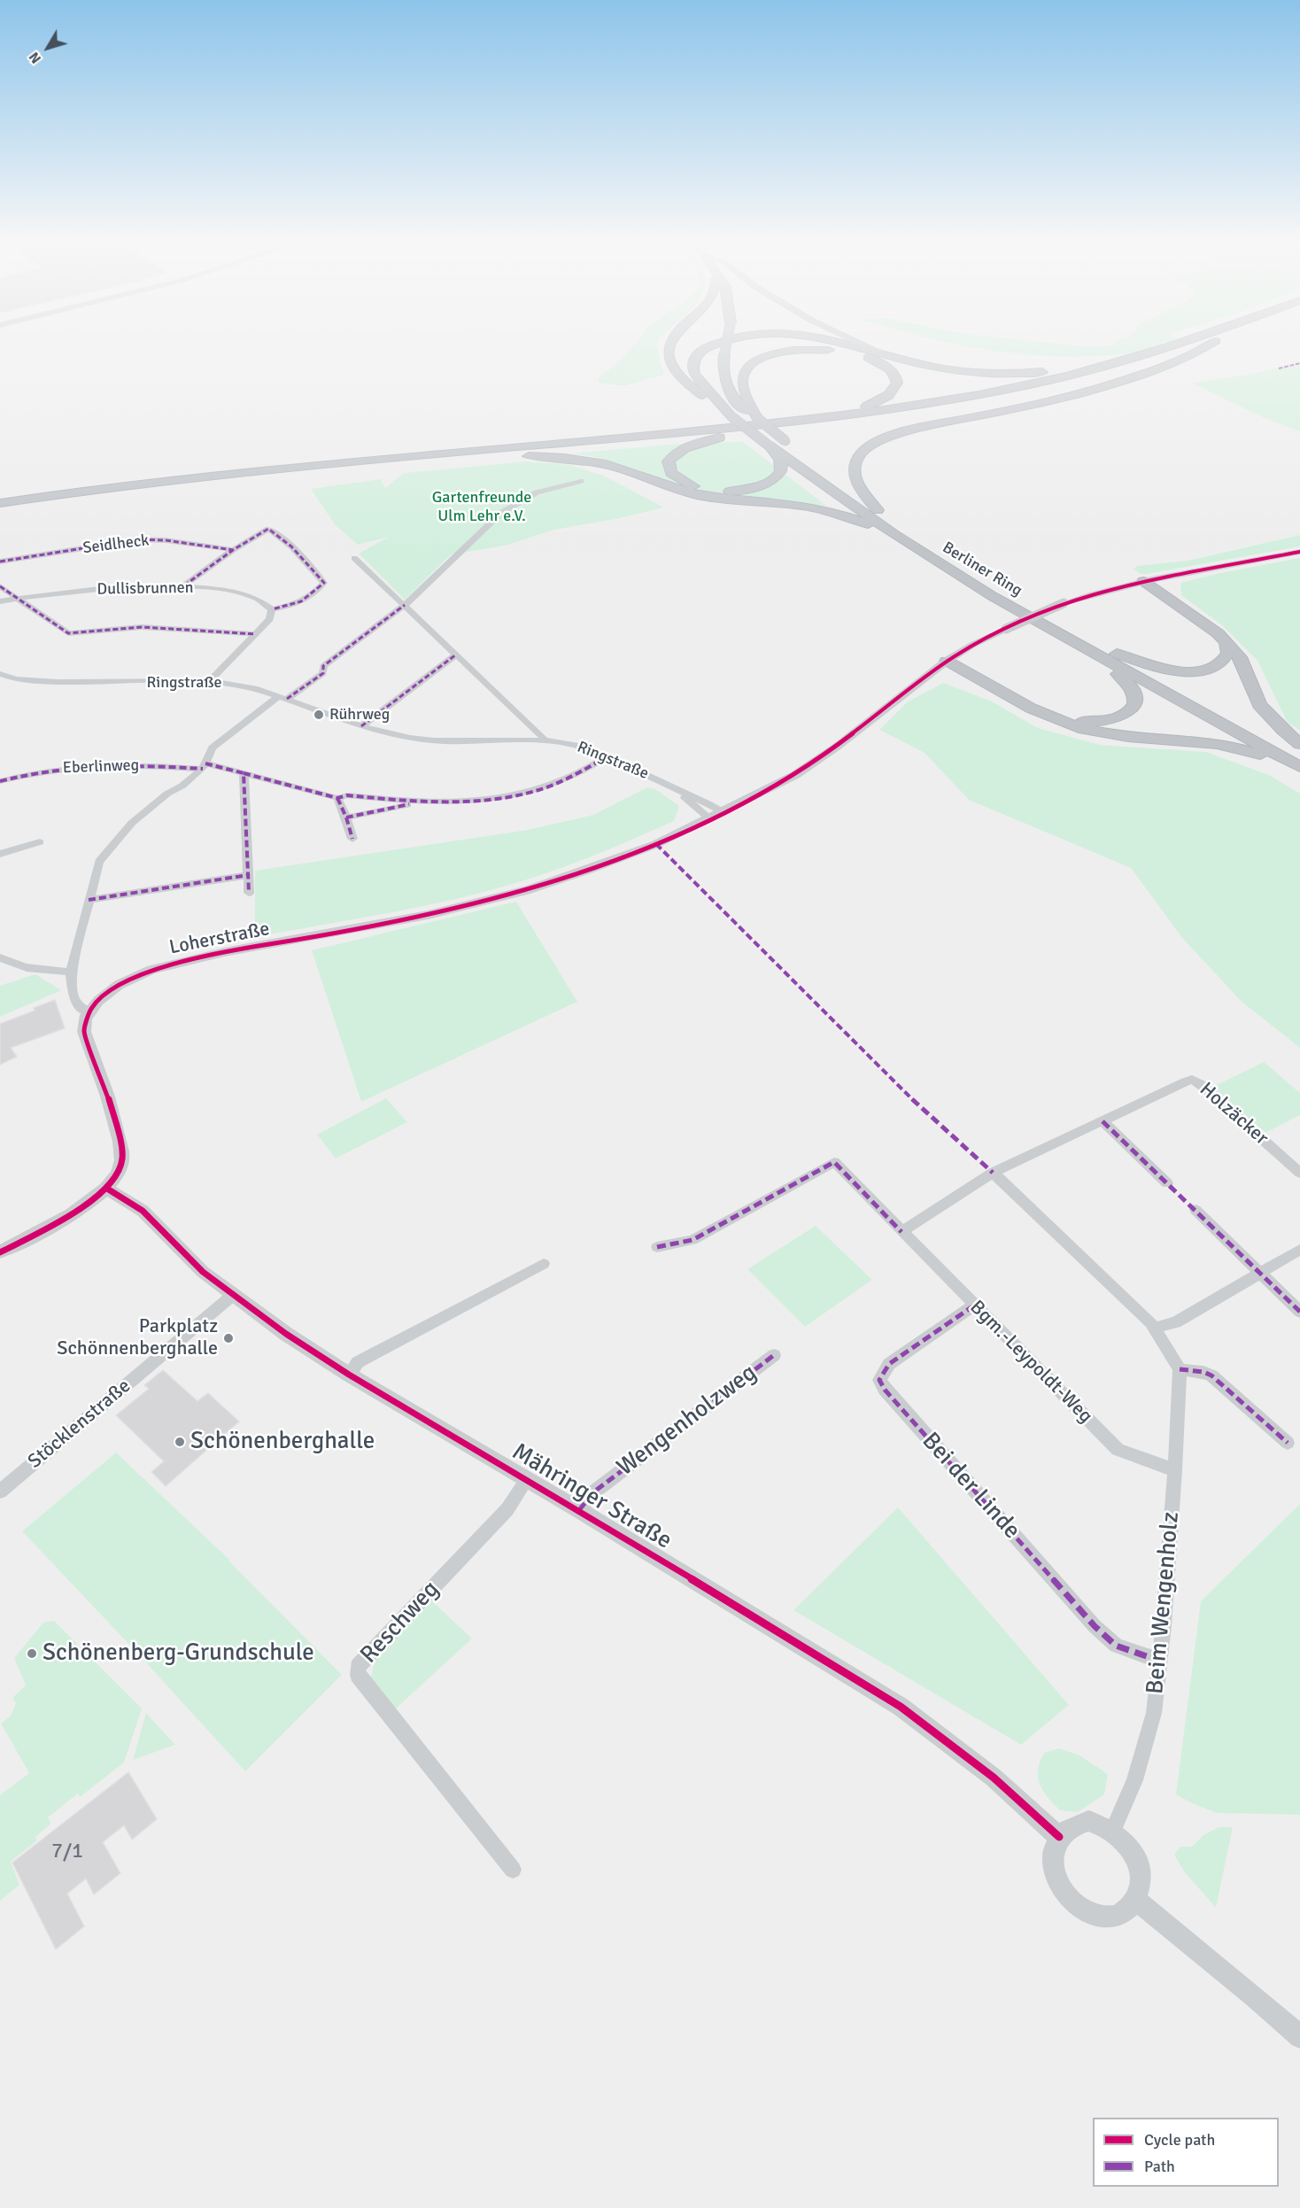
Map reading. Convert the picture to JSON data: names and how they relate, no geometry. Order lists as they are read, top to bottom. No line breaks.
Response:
{"streets":{"highway":["Berliner Ring"],"street":["Seidlheck","Dullisbrunnen","Ringstraße","Eberlinweg","Loherstraße","Holzäcker","Bgm.-Leypoldt-Weg","Wengenholzweg","Stöcklenstraße","Bei der Linde","Mähringer Straße","Beim Wengenholz","Reschweg"]},"crossings":[["Ringstraße","Loherstraße"],["Bgm.-Leypoldt-Weg","Bei der Linde"],["Bgm.-Leypoldt-Weg","Beim Wengenholz"],["Wengenholzweg","Mähringer Straße"],["Stöcklenstraße","Mähringer Straße"],["Bei der Linde","Beim Wengenholz"],["Mähringer Straße","Beim Wengenholz"],["Mähringer Straße","Reschweg"]],"parks":["Gartenfreunde Ulm Lehr e.V."],"places":["Rührweg","Parkplatz Schönnenberghalle","Schönenberghalle","Schönenberg-Grundschule"],"house_numbers":["7/1"],"legend":["Cycle path","Path"],"north":"bottom left"}
